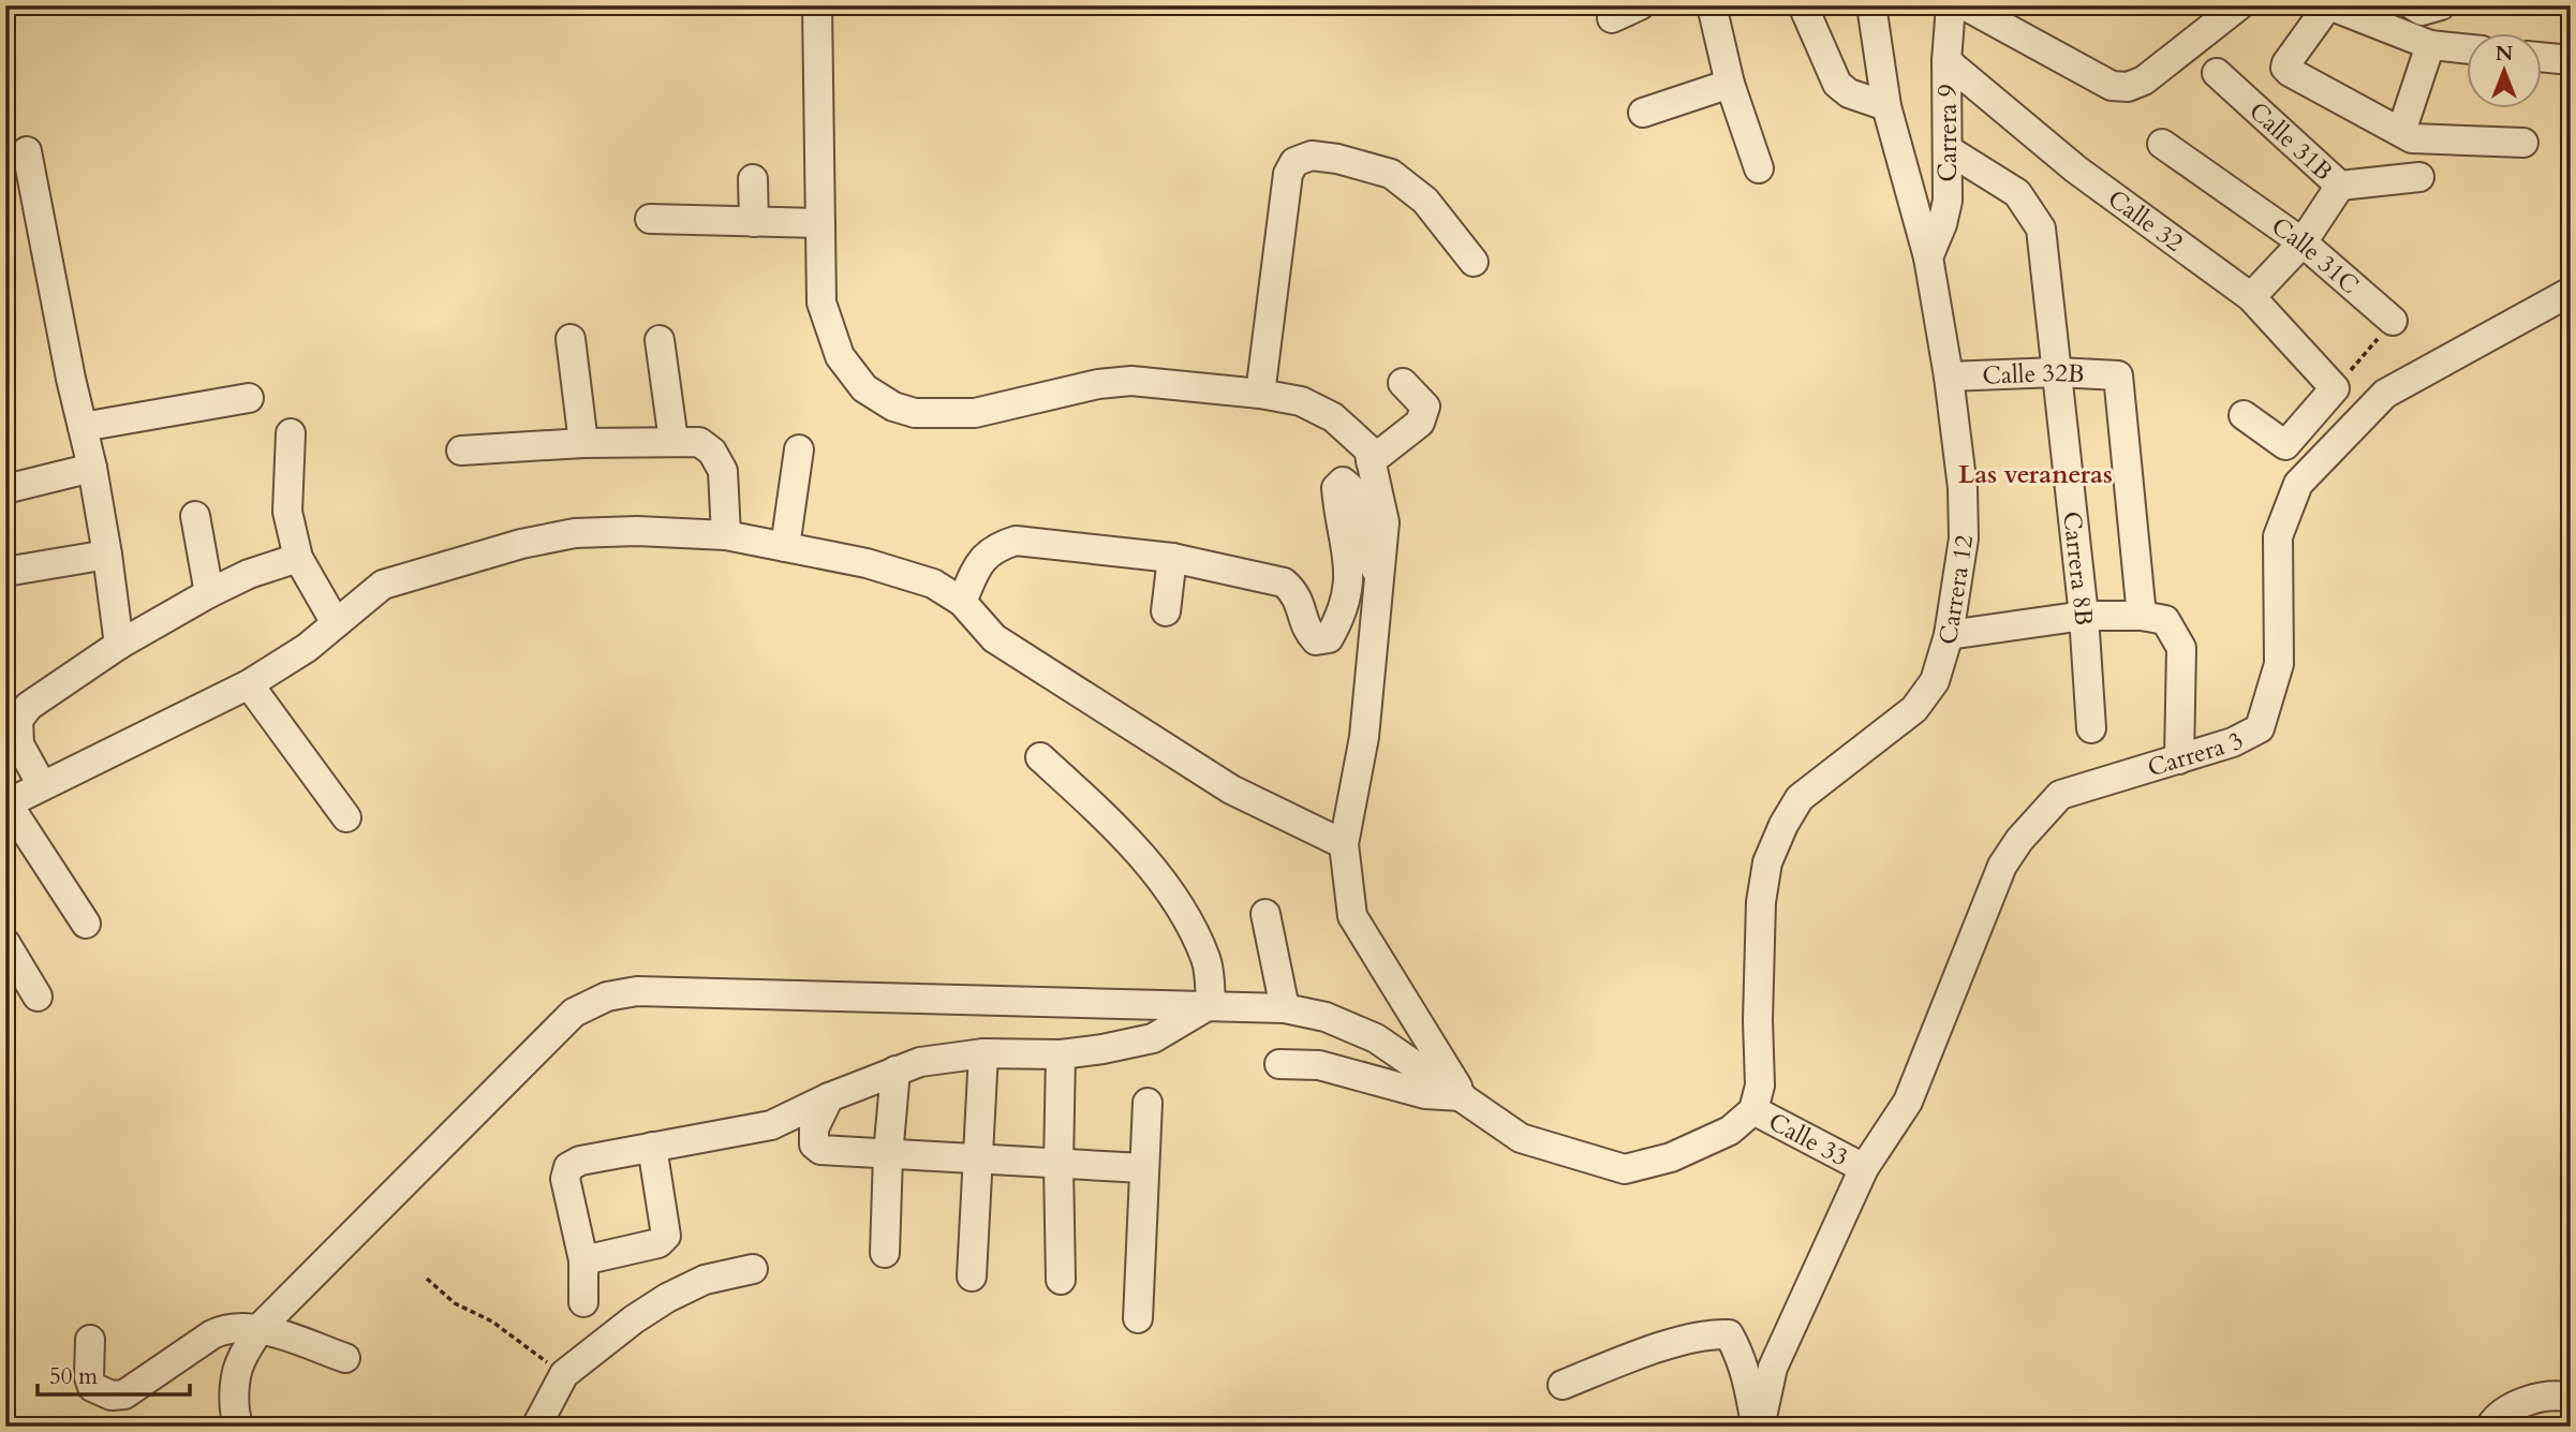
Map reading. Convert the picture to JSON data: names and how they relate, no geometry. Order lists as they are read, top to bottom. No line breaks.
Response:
{"streets":{"street":["Carrera 9","Calle 31B","Calle 32","Calle 31C","Calle 32B","Carrera 8B","Carrera 12","Carrera 3","Calle 33"]},"crossings":[["Carrera 9","Calle 32"],["Carrera 9","Carrera 8B"],["Carrera 9","Carrera 12"],["Calle 32B","Carrera 8B"],["Calle 32B","Carrera 12"],["Carrera 12","Calle 33"],["Carrera 3","Calle 33"]],"districts":["Las veraneras"],"scale_bar":"50 m","north":"top"}
